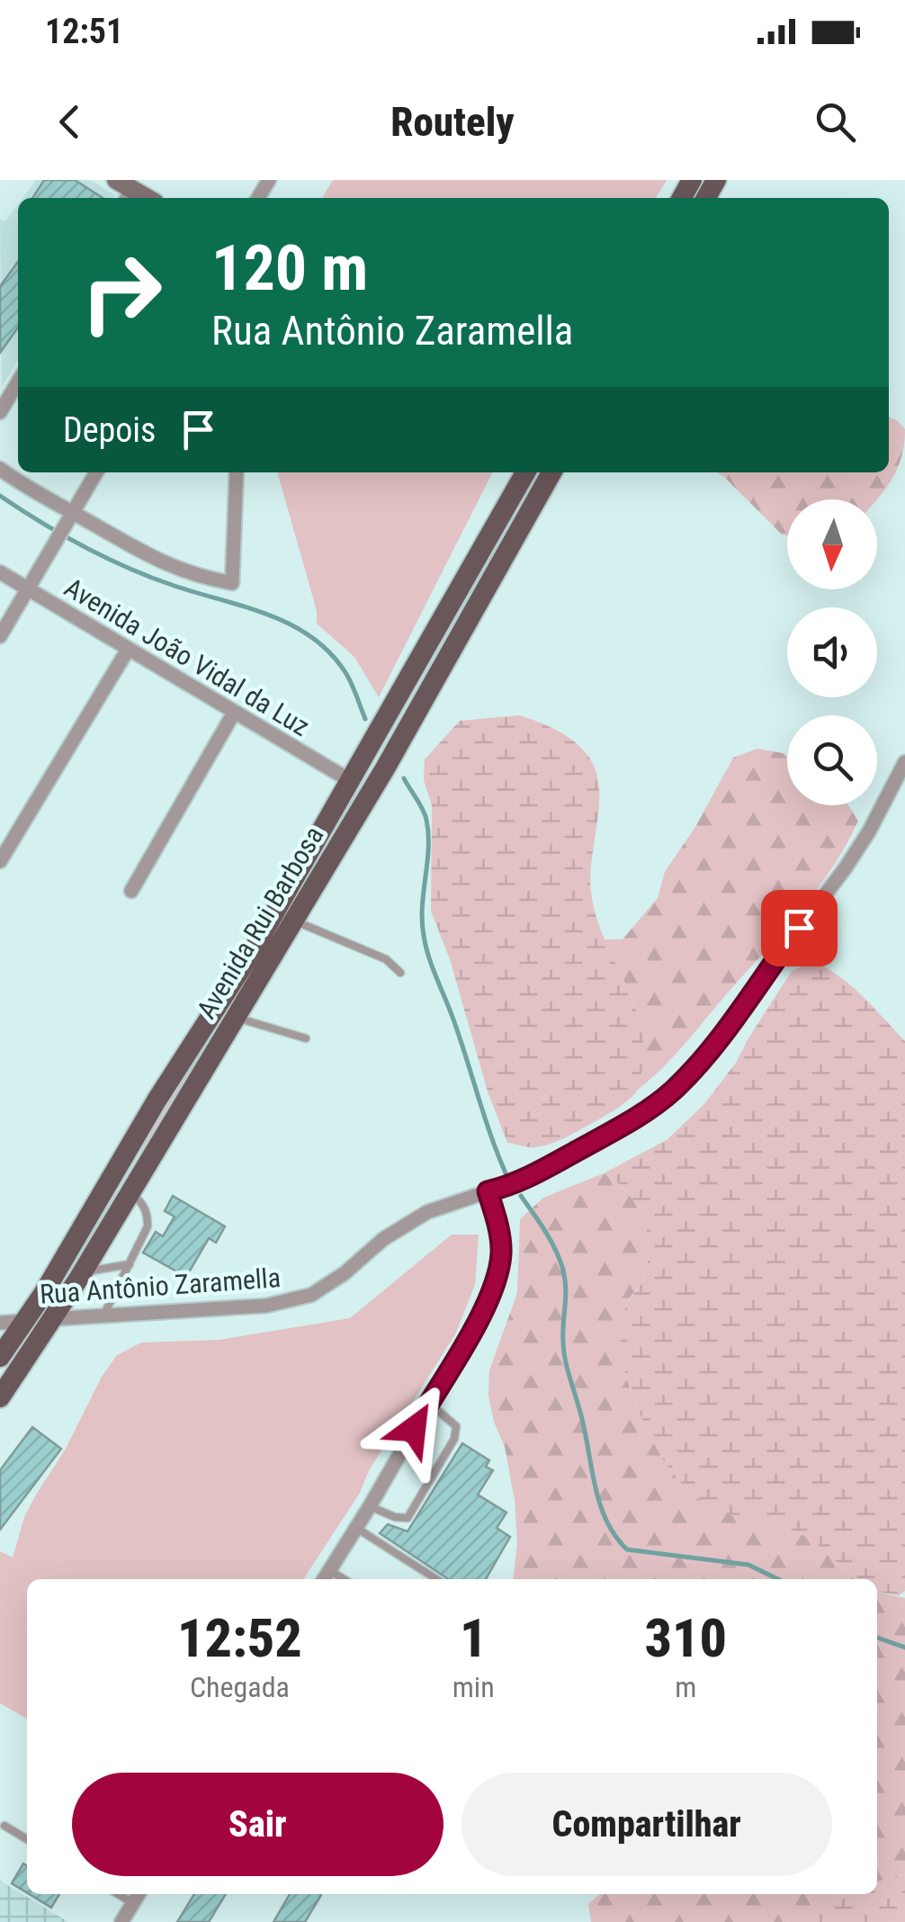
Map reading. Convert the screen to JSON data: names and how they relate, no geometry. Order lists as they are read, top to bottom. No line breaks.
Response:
{"streets":{"main road":["Avenida Rui Barbosa"],"street":["Avenida João Vidal da Luz","Rua Antônio Zaramella"]},"crossings":[["Avenida João Vidal da Luz","Avenida Rui Barbosa"],["Avenida Rui Barbosa","Rua Antônio Zaramella"]],"north":"bottom","page":{"status":"12:51","header":"Routely","turn":["120 m","Rua Antônio Zaramella"],"then":"Depois","eta":["12:52","Chegada","1","min","310","m"],"buttons":["Sair","Compartilhar"]}}
